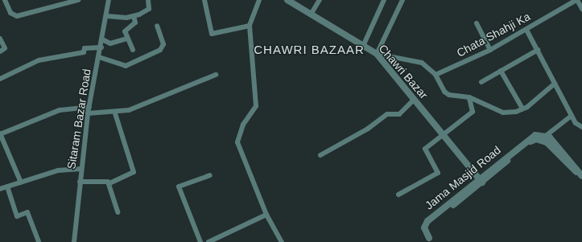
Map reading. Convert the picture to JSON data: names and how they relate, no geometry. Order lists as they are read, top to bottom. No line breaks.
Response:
{"streets":{"street":["Chata Shahji Ka","Chawri Bazar","Sitaram Bazar Road","Jama Masjid Road"]},"crossings":[["Chawri Bazar","Jama Masjid Road"]],"districts":["CHAWRI BAZAAR"]}
